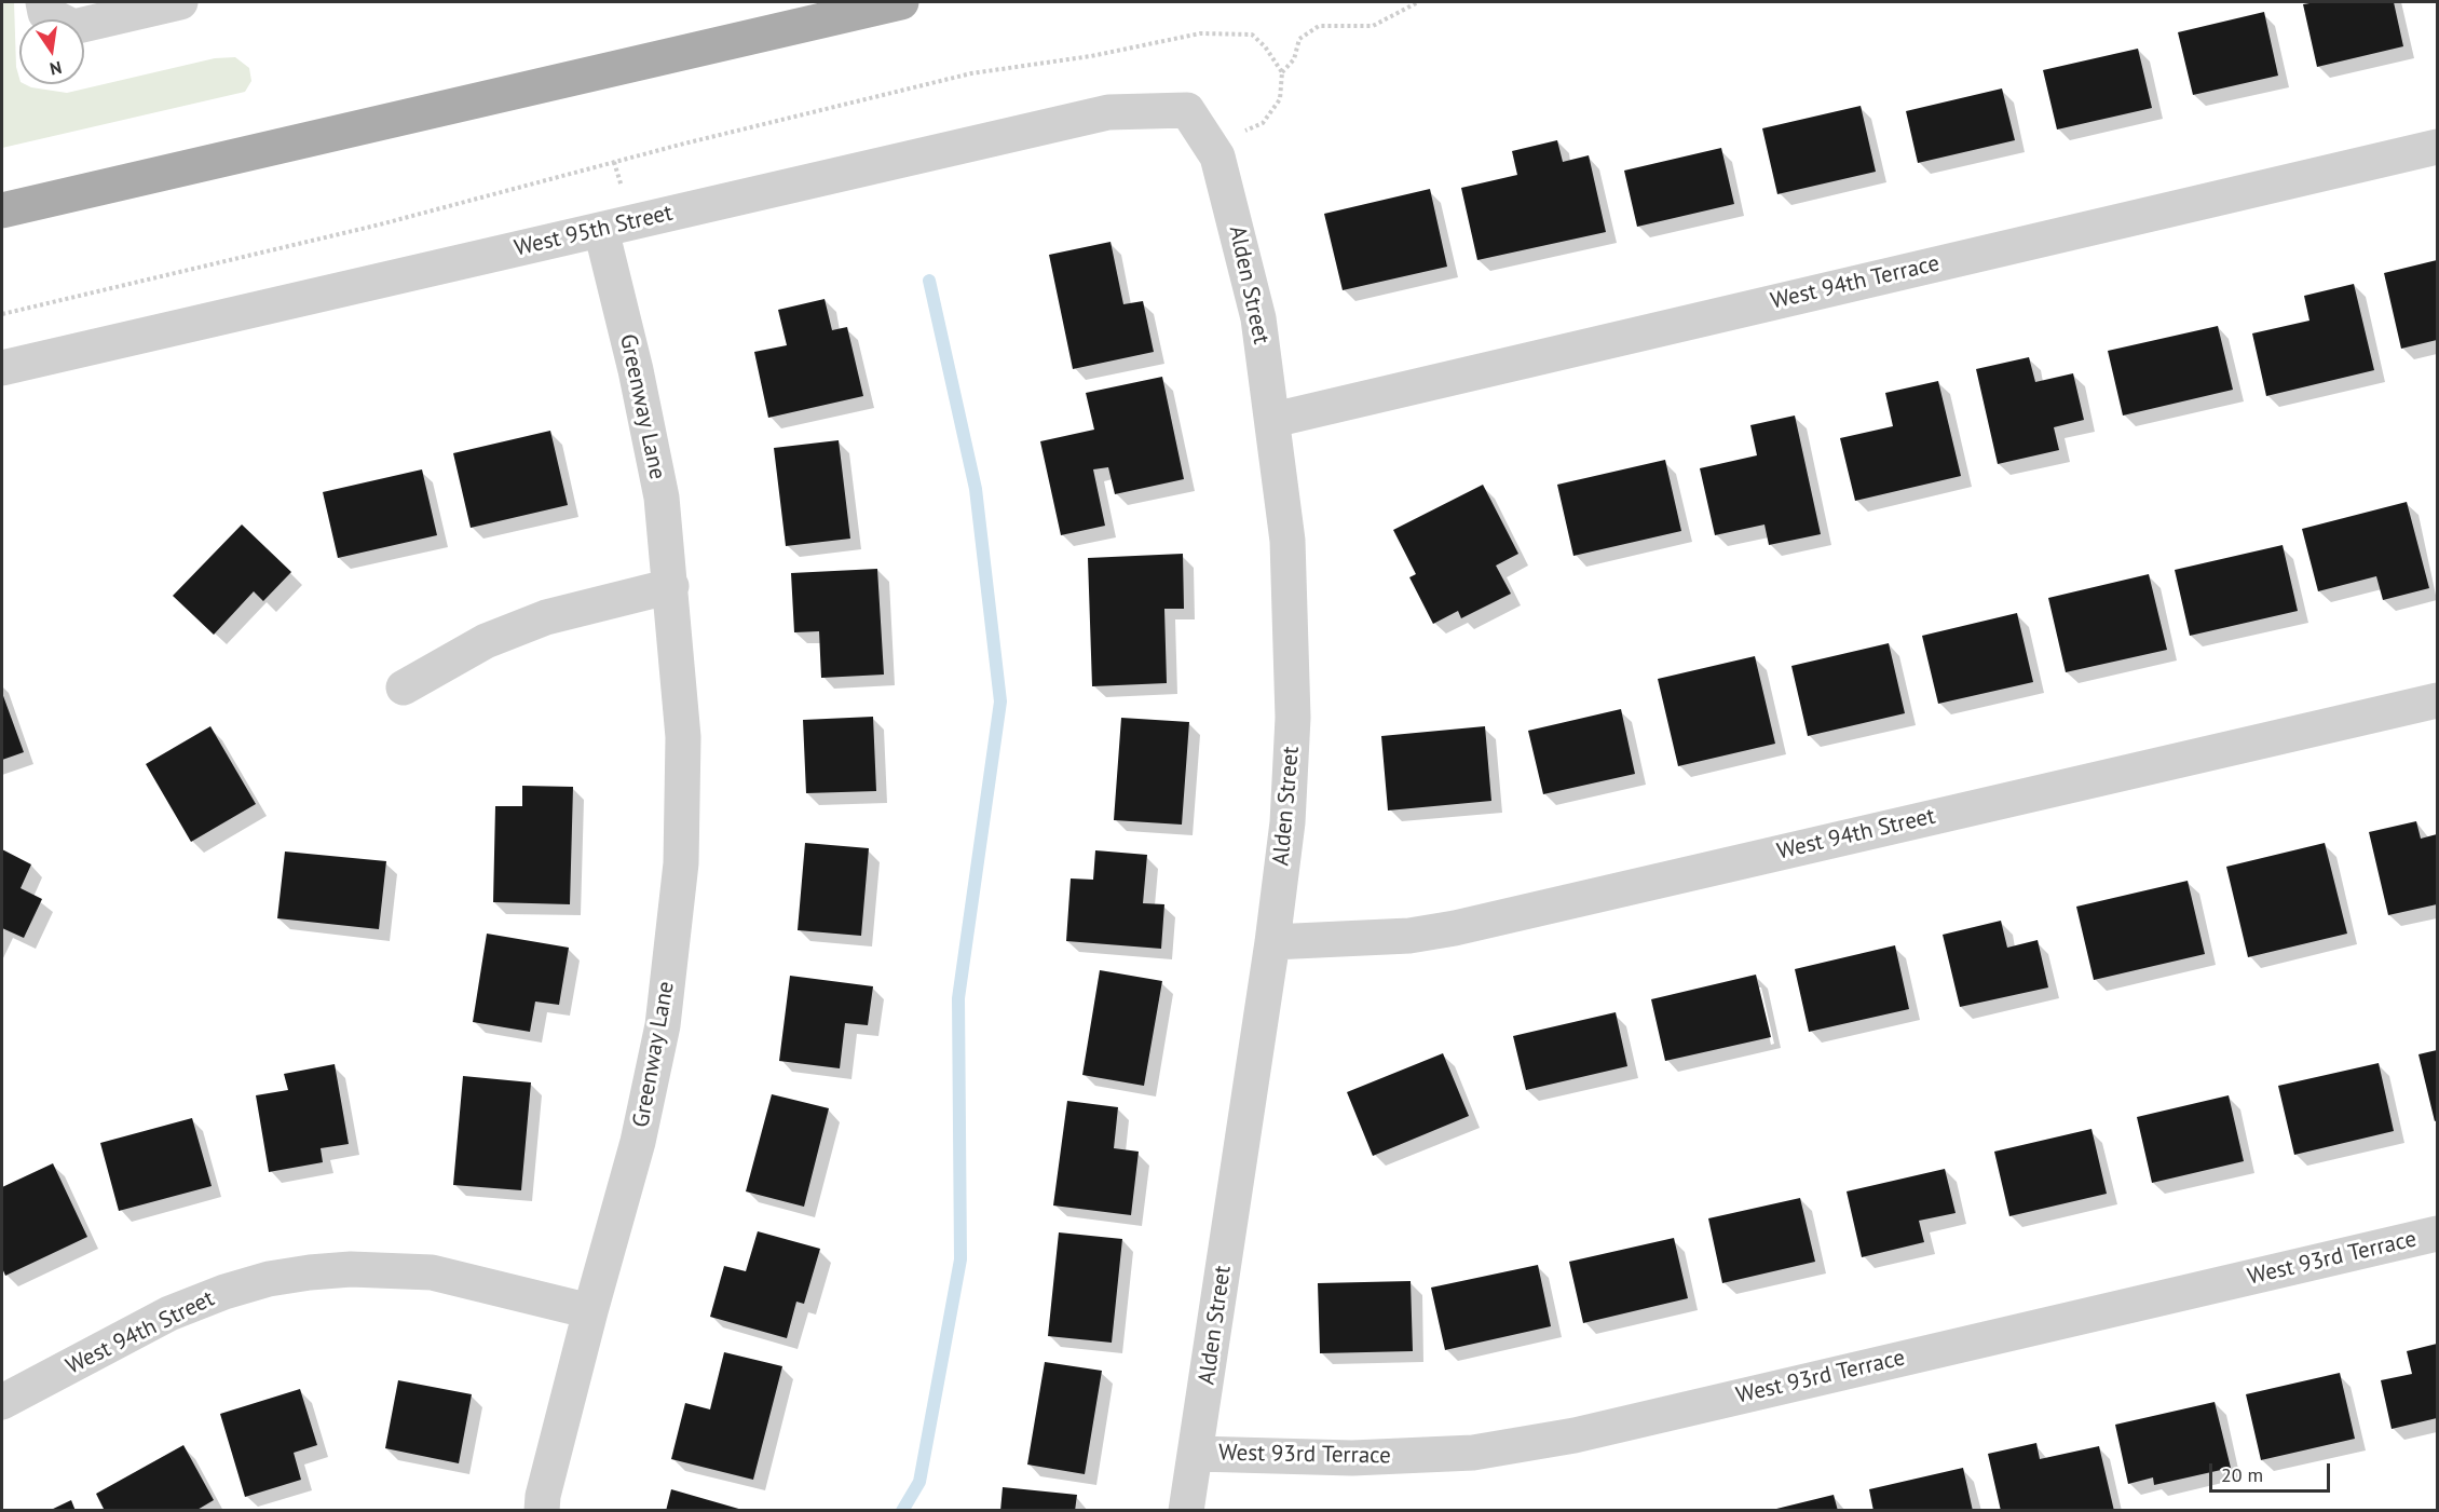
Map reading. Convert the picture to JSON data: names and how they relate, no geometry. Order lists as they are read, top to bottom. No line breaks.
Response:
{"streets":{"street":["West 95th Street","West 94th Terrace","Alden Street","Greenway Lane","West 94th Street","West 93rd Terrace"]},"crossings":[["West 95th Street","Alden Street"],["West 95th Street","Greenway Lane"],["West 94th Terrace","Alden Street"],["Alden Street","West 94th Street"],["Alden Street","West 93rd Terrace"],["Greenway Lane","West 94th Street"]],"scale_bar":"20 m","north":"bottom"}
